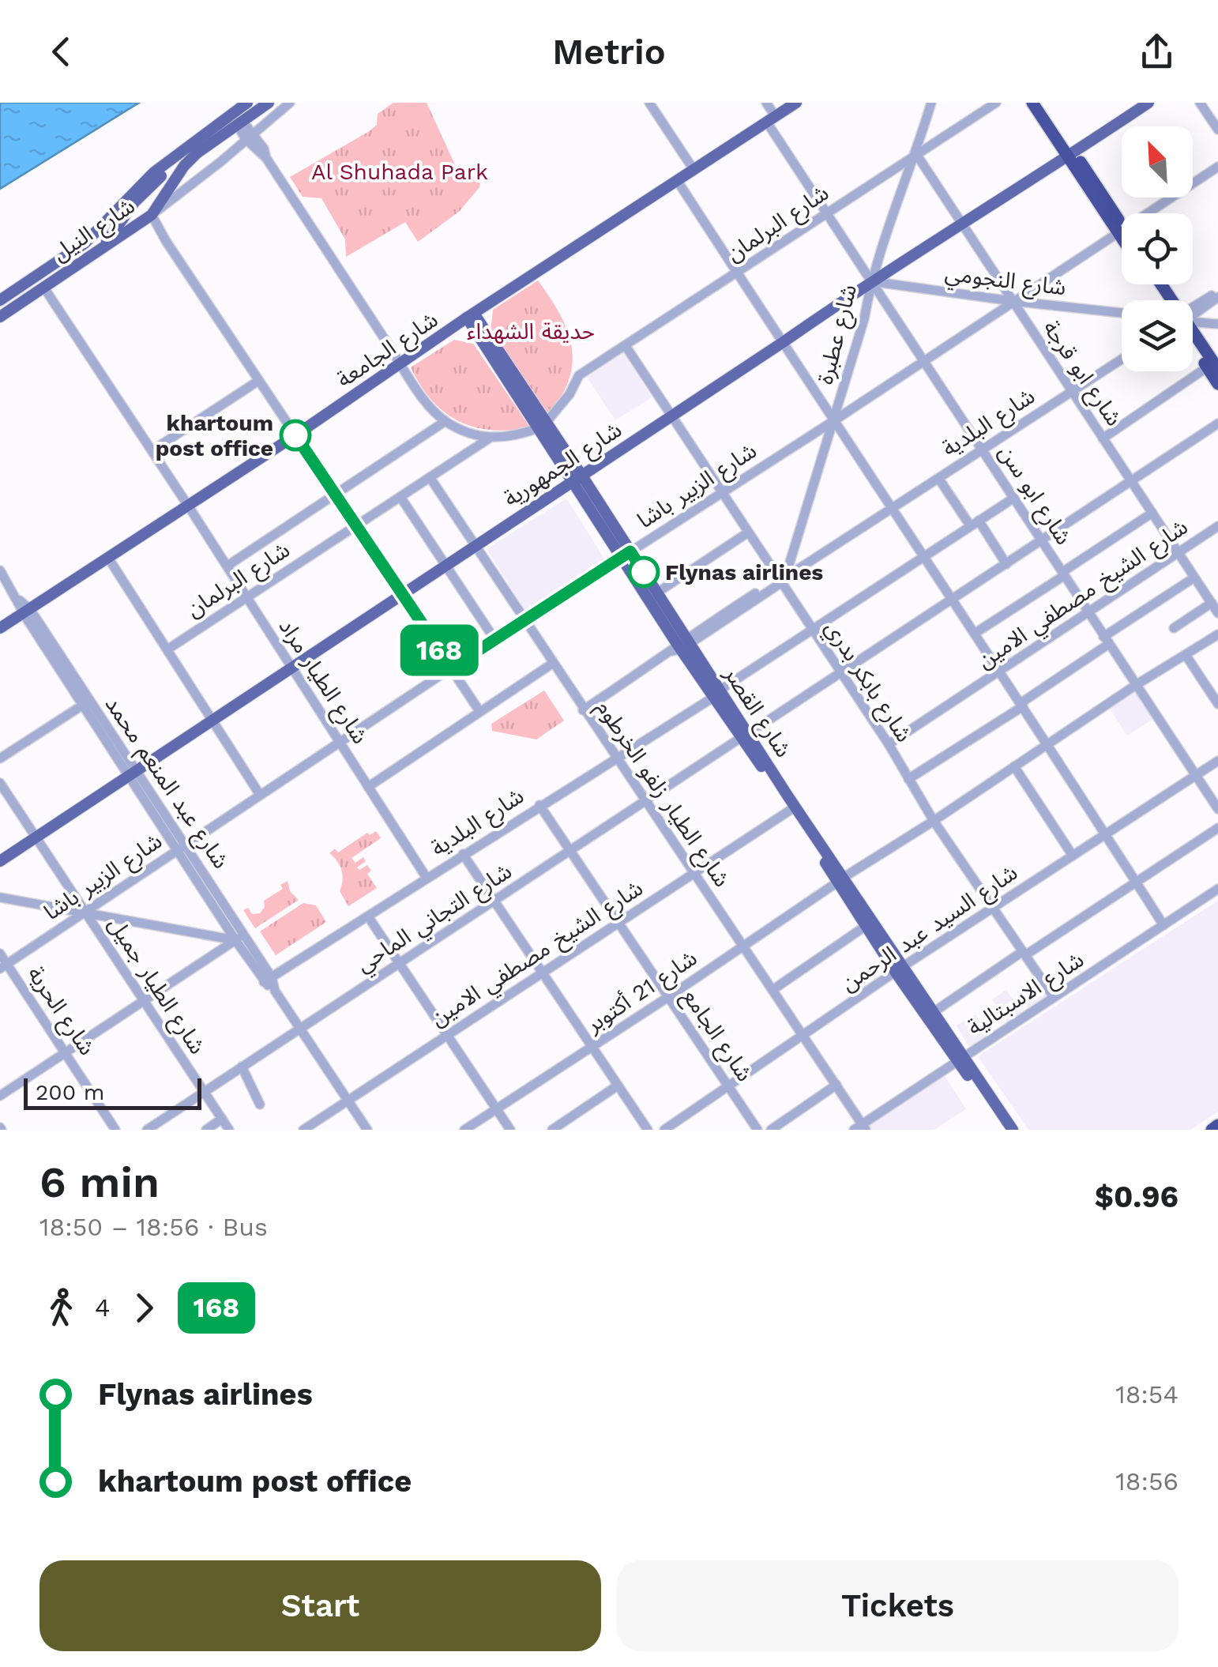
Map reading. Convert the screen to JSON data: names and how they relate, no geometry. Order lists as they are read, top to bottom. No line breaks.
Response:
{"streets":{"main road":["شارع النيل","شارع الجامعة","شارع الجمهورية","شارع القصر"],"street":["شارع البرلمان","شارع النجومي","شارع عطبرة","شارع ابو قرجة","شارع البلدية","شارع الزبير باشا","شارع ابو سن","شارع الشيخ مصطفي الامين","شارع الطيار مراد","شارع بابكر بدري","شارع عبد المنعم محمد","شارع الطيار زلفو الخرطوم","شارع التجاني الماحي","شارع السيد عبد الرحمن","شارع الطيار جميل","شارع 21 أكتوبر","شارع الاسبتالية","شارع الحرية","شارع الجامع"]},"crossings":[["شارع البرلمان","شارع عطبرة"],["شارع البرلمان","شارع ابو قرجة"],["شارع البرلمان","شارع ابو سن"],["شارع البرلمان","شارع الطيار مراد"],["شارع البرلمان","شارع بابكر بدري"],["شارع البرلمان","شارع القصر"],["شارع البرلمان","شارع الطيار زلفو الخرطوم"],["شارع النيل","شارع الطيار مراد"],["شارع النجومي","شارع عطبرة"],["شارع النجومي","شارع ابو قرجة"],["شارع النجومي","شارع الجمهورية"],["شارع النجومي","شارع الزبير باشا"],["شارع النجومي","شارع ابو سن"],["شارع عطبرة","شارع ابو قرجة"],["شارع عطبرة","شارع البلدية"],["شارع عطبرة","شارع الجمهورية"],["شارع عطبرة","شارع الزبير باشا"],["شارع عطبرة","شارع ابو سن"],["شارع عطبرة","شارع بابكر بدري"],["شارع الجامعة","شارع ابو سن"],["شارع الجامعة","شارع الطيار مراد"],["شارع الجامعة","شارع القصر"],["شارع الجامعة","شارع عبد المنعم محمد"],["شارع ابو قرجة","شارع البلدية"],["شارع ابو قرجة","شارع الجمهورية"],["شارع ابو قرجة","شارع الزبير باشا"],["شارع ابو قرجة","شارع الشيخ مصطفي الامين"],["شارع ابو قرجة","شارع التجاني الماحي"],["شارع البلدية","شارع ابو سن"],["شارع البلدية","شارع الطيار مراد"],["شارع البلدية","شارع بابكر بدري"],["شارع البلدية","شارع القصر"],["شارع البلدية","شارع عبد المنعم محمد"],["شارع البلدية","شارع الطيار زلفو الخرطوم"],["شارع البلدية","شارع الجامع"],["شارع الجمهورية","شارع ابو سن"],["شارع الجمهورية","شارع الطيار مراد"],["شارع الجمهورية","شارع بابكر بدري"],["شارع الجمهورية","شارع القصر"],["شارع الجمهورية","شارع عبد المنعم محمد"],["شارع الجمهورية","شارع الطيار زلفو الخرطوم"],["شارع الجمهورية","شارع الطيار جميل"],["شارع الزبير باشا","شارع ابو سن"],["شارع الزبير باشا","شارع الطيار مراد"],["شارع الزبير باشا","شارع بابكر بدري"],["شارع الزبير باشا","شارع القصر"],["شارع الزبير باشا","شارع عبد المنعم محمد"],["شارع الزبير باشا","شارع الطيار زلفو الخرطوم"],["شارع الزبير باشا","شارع الطيار جميل"],["شارع الزبير باشا","شارع الحرية"],["شارع ابو سن","شارع الشيخ مصطفي الامين"],["شارع ابو سن","شارع التجاني الماحي"],["شارع ابو سن","شارع السيد عبد الرحمن"],["شارع ابو سن","شارع 21 أكتوبر"],["شارع الشيخ مصطفي الامين","شارع بابكر بدري"],["شارع الشيخ مصطفي الامين","شارع القصر"],["شارع الشيخ مصطفي الامين","شارع عبد المنعم محمد"],["شارع الشيخ مصطفي الامين","شارع الطيار زلفو الخرطوم"],["شارع الشيخ مصطفي الامين","شارع الجامع"],["شارع بابكر بدري","شارع التجاني الماحي"],["شارع بابكر بدري","شارع السيد عبد الرحمن"],["شارع بابكر بدري","شارع 21 أكتوبر"],["شارع بابكر بدري","شارع الاسبتالية"],["شارع القصر","شارع التجاني الماحي"],["شارع القصر","شارع السيد عبد الرحمن"],["شارع القصر","شارع 21 أكتوبر"],["شارع القصر","شارع الاسبتالية"],["شارع عبد المنعم محمد","شارع التجاني الماحي"],["شارع الطيار زلفو الخرطوم","شارع التجاني الماحي"],["شارع الطيار زلفو الخرطوم","شارع السيد عبد الرحمن"],["شارع الطيار زلفو الخرطوم","شارع 21 أكتوبر"],["شارع الطيار زلفو الخرطوم","شارع الاسبتالية"],["شارع التجاني الماحي","شارع الطيار جميل"],["شارع التجاني الماحي","شارع الجامع"],["شارع السيد عبد الرحمن","شارع الجامع"],["شارع 21 أكتوبر","شارع الجامع"]],"parks":["Al Shuhada Park","حديقة الشهداء"],"places":["khartoum post office","Flynas airlines"],"lines":["bus line 168"],"scale_bar":"200 m","north":"top left","page":{"header":"Metrio","on_map":"168","scale":"200 m","heading":["6 min","18:50 – 18:56 · Bus","$0.96"],"legs":["4","168"],"list":[{"name":"Flynas airlines","value":"18:54"},{"name":"khartoum post office","value":"18:56"}],"buttons":["Start","Tickets"]}}
